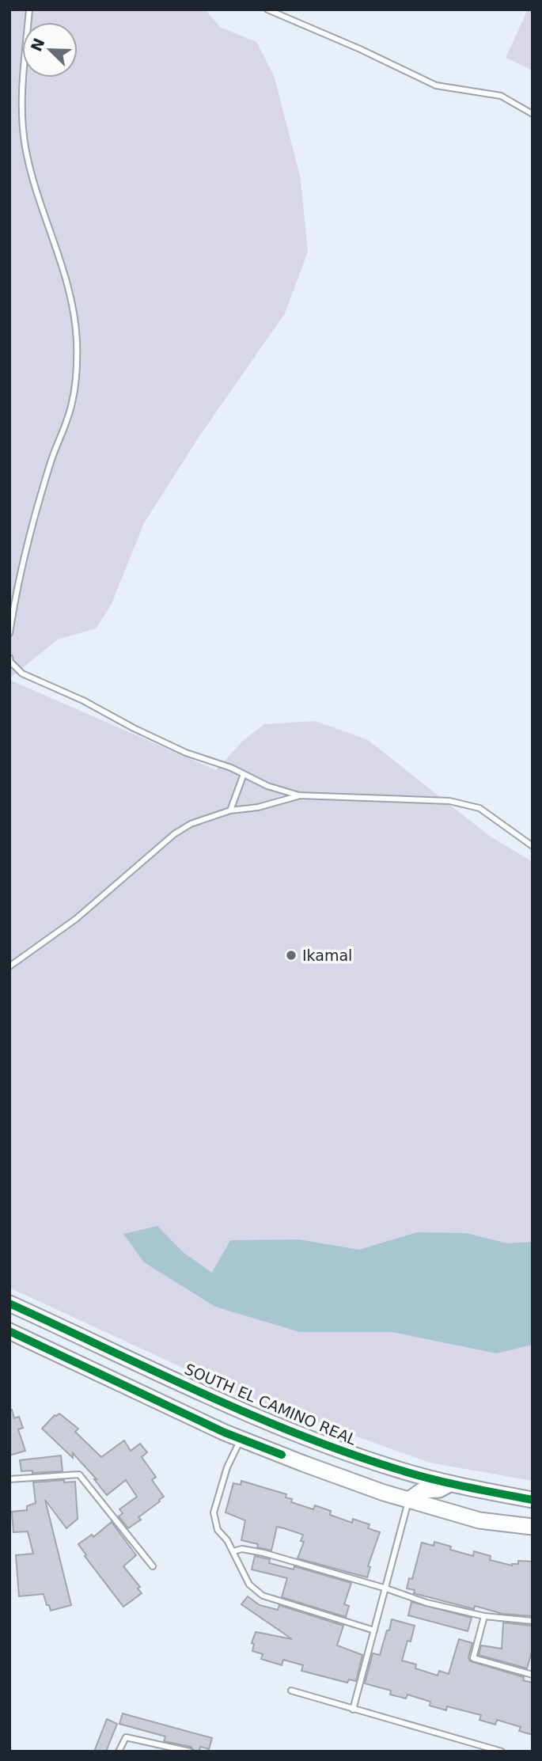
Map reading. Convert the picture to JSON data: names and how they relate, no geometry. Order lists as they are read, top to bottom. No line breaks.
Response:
{"streets":{"main road":["SOUTH EL CAMINO REAL"]},"places":["Ikamal"],"north":"top left"}
